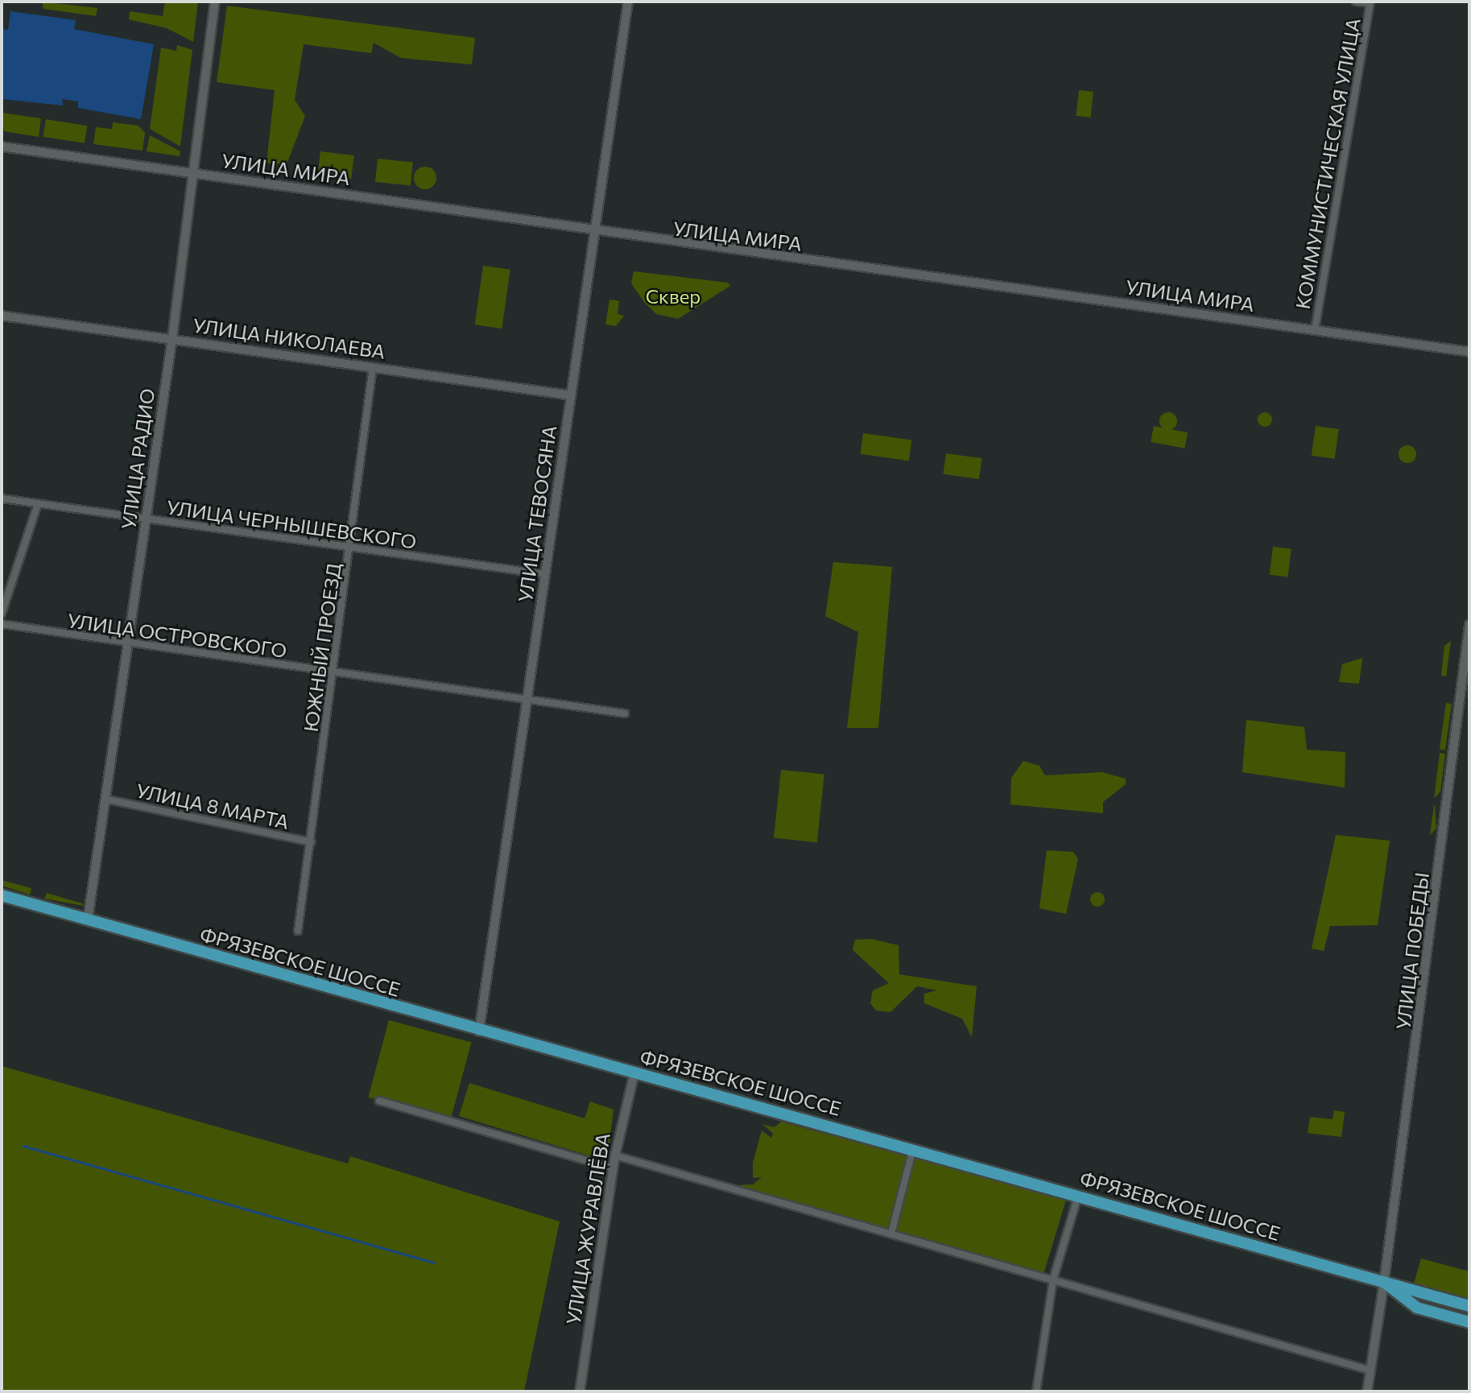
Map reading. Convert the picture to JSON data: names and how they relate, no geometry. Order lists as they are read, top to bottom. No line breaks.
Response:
{"streets":{"highway":["ФРЯЗЕВСКОЕ ШОССЕ"],"main road":["УЛИЦА МИРА","УЛИЦА НИКОЛАЕВА","УЛИЦА РАДИО","УЛИЦА ТЕВОСЯНА","УЛИЦА ПОБЕДЫ"],"street":["КОММУНИСТИЧЕСКАЯ УЛИЦА","УЛИЦА ЧЕРНЫШЕВСКОГО","УЛИЦА ОСТРОВСКОГО","ЮЖНЫЙ ПРОЕЗД","УЛИЦА 8 МАРТА","УЛИЦА ЖУРАВЛЁВА"]},"crossings":[["КОММУНИСТИЧЕСКАЯ УЛИЦА","УЛИЦА МИРА"],["УЛИЦА МИРА","УЛИЦА РАДИО"],["УЛИЦА МИРА","УЛИЦА ТЕВОСЯНА"],["УЛИЦА НИКОЛАЕВА","УЛИЦА РАДИО"],["УЛИЦА НИКОЛАЕВА","УЛИЦА ТЕВОСЯНА"],["УЛИЦА НИКОЛАЕВА","ЮЖНЫЙ ПРОЕЗД"],["УЛИЦА РАДИО","УЛИЦА ЧЕРНЫШЕВСКОГО"],["УЛИЦА РАДИО","УЛИЦА ОСТРОВСКОГО"],["УЛИЦА РАДИО","УЛИЦА 8 МАРТА"],["УЛИЦА РАДИО","ФРЯЗЕВСКОЕ ШОССЕ"],["УЛИЦА ТЕВОСЯНА","УЛИЦА ЧЕРНЫШЕВСКОГО"],["УЛИЦА ТЕВОСЯНА","УЛИЦА ОСТРОВСКОГО"],["УЛИЦА ТЕВОСЯНА","ФРЯЗЕВСКОЕ ШОССЕ"],["УЛИЦА ЧЕРНЫШЕВСКОГО","ЮЖНЫЙ ПРОЕЗД"],["УЛИЦА ОСТРОВСКОГО","ЮЖНЫЙ ПРОЕЗД"],["ЮЖНЫЙ ПРОЕЗД","УЛИЦА 8 МАРТА"],["УЛИЦА ПОБЕДЫ","ФРЯЗЕВСКОЕ ШОССЕ"],["ФРЯЗЕВСКОЕ ШОССЕ","УЛИЦА ЖУРАВЛЁВА"]],"parks":["Сквер"]}
